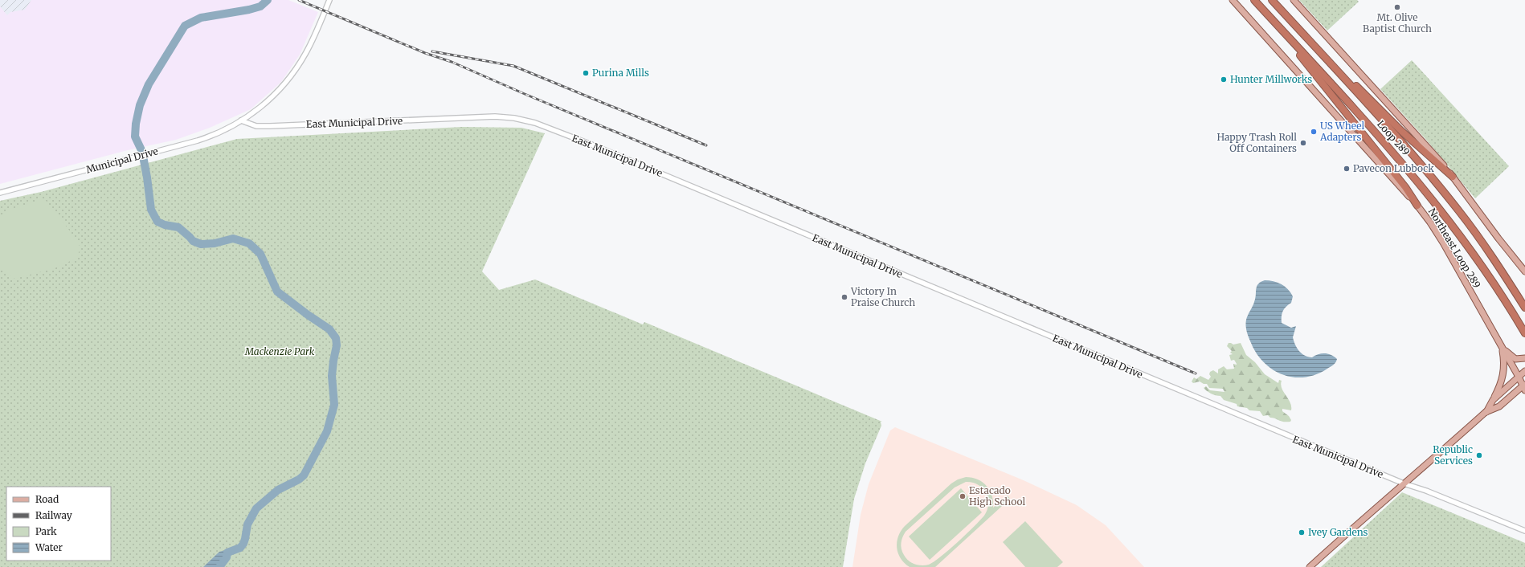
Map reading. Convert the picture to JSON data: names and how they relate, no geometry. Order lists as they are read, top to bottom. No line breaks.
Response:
{"streets":{"highway":["Loop 289"],"main road":["Northeast Loop 289"],"street":["East Municipal Drive","Municipal Drive"]},"crossings":[["East Municipal Drive","Municipal Drive"]],"parks":["Mackenzie Park"],"places":["Mt. Olive Baptist Church","Purina Mills","Hunter Millworks","US Wheel Adapters","Happy Trash Roll Off Containers","Pavecon Lubbock","Victory In Praise Church","Republic Services","Estacado High School","Ivey Gardens"],"legend":["Road","Railway","Park","Water"]}
